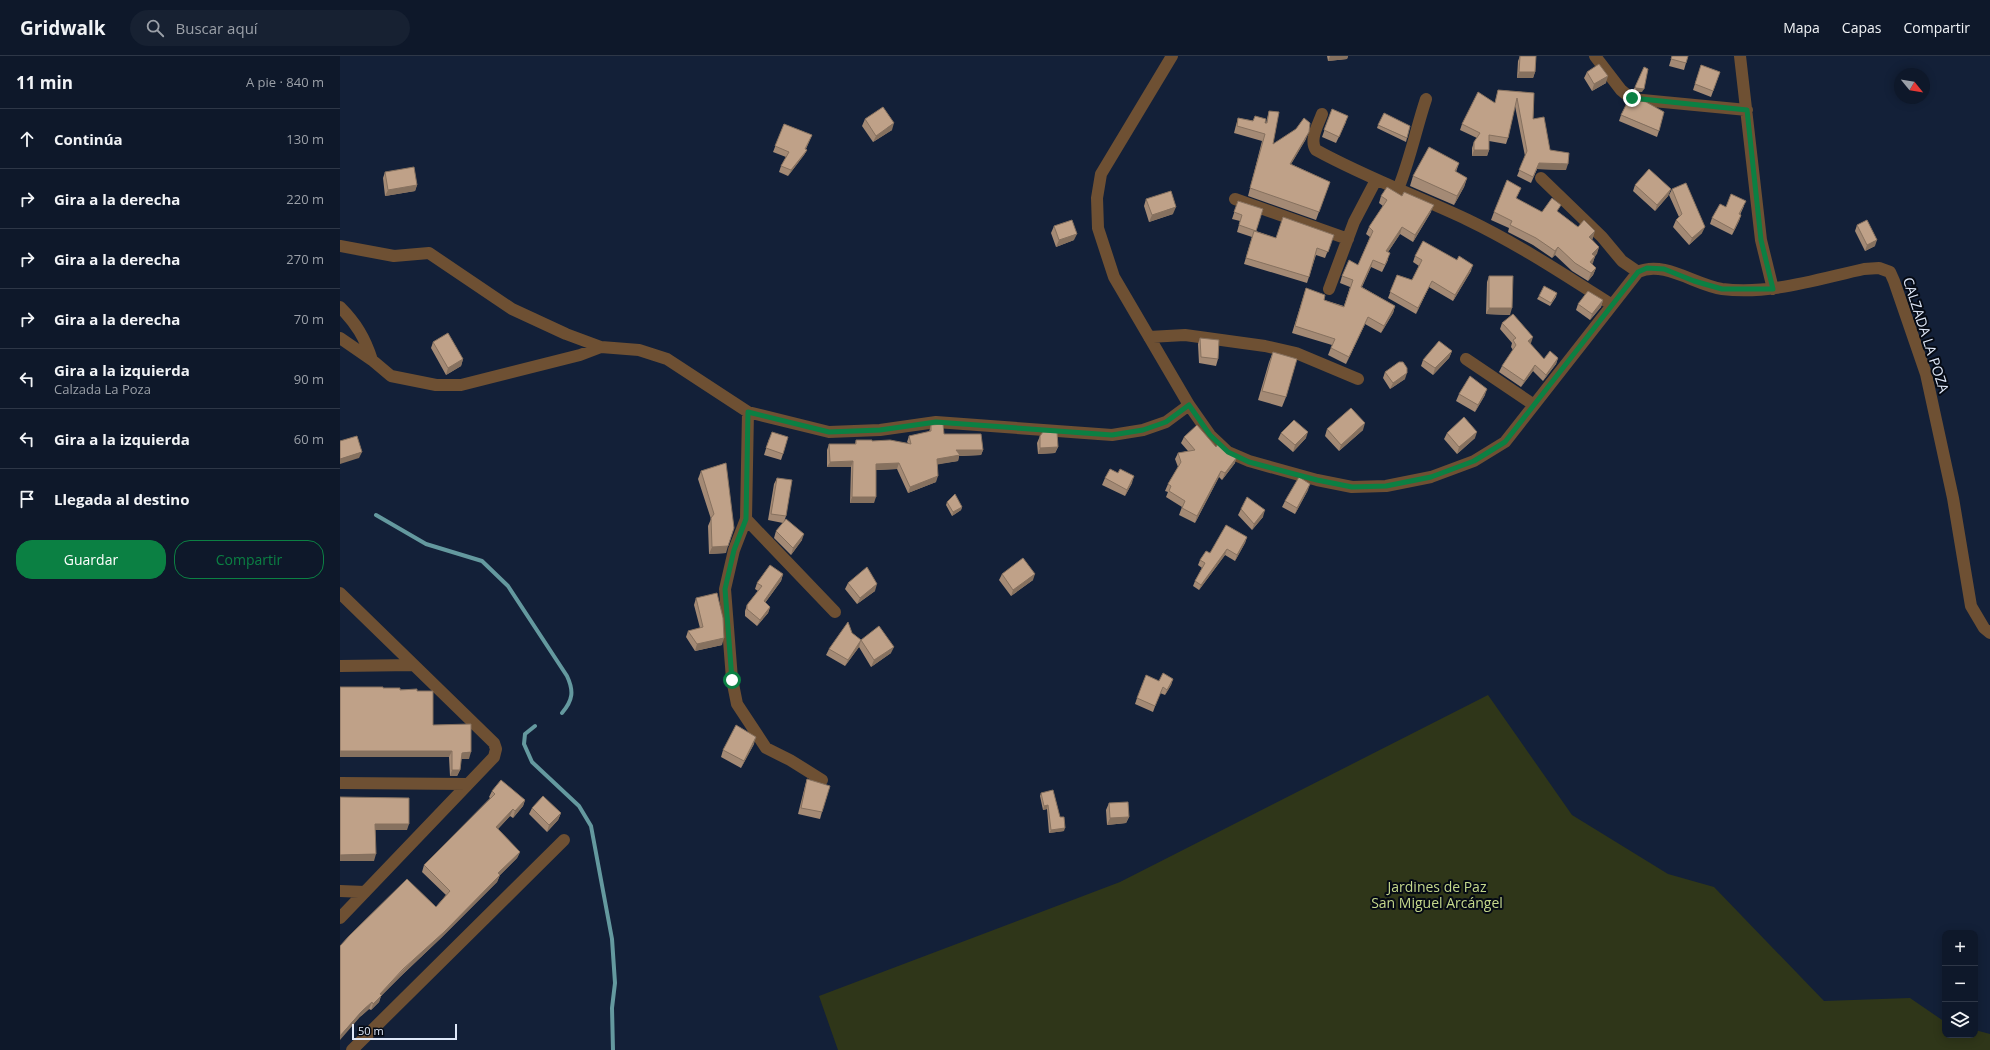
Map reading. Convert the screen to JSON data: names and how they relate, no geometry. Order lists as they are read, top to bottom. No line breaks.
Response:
{"streets":{"street":["CALZADA LA POZA"]},"parks":["Jardines de Paz San Miguel Arcángel"],"scale_bar":"50 m","north":"bottom right","page":{"header":"Gridwalk","search":"Buscar aquí","nav":["Mapa","Capas","Compartir"],"heading":["11 min","A pie · 840 m"],"list":[["Continúa","130 m"],["Gira a la derecha","220 m"],["Gira a la derecha","270 m"],["Gira a la derecha","70 m"],["Gira a la izquierda","Calzada La Poza","90 m"],["Gira a la izquierda","60 m"],"Llegada al destino"],"buttons":["Guardar","Compartir"],"map_buttons":["+","−"],"scale":"50 m"}}
